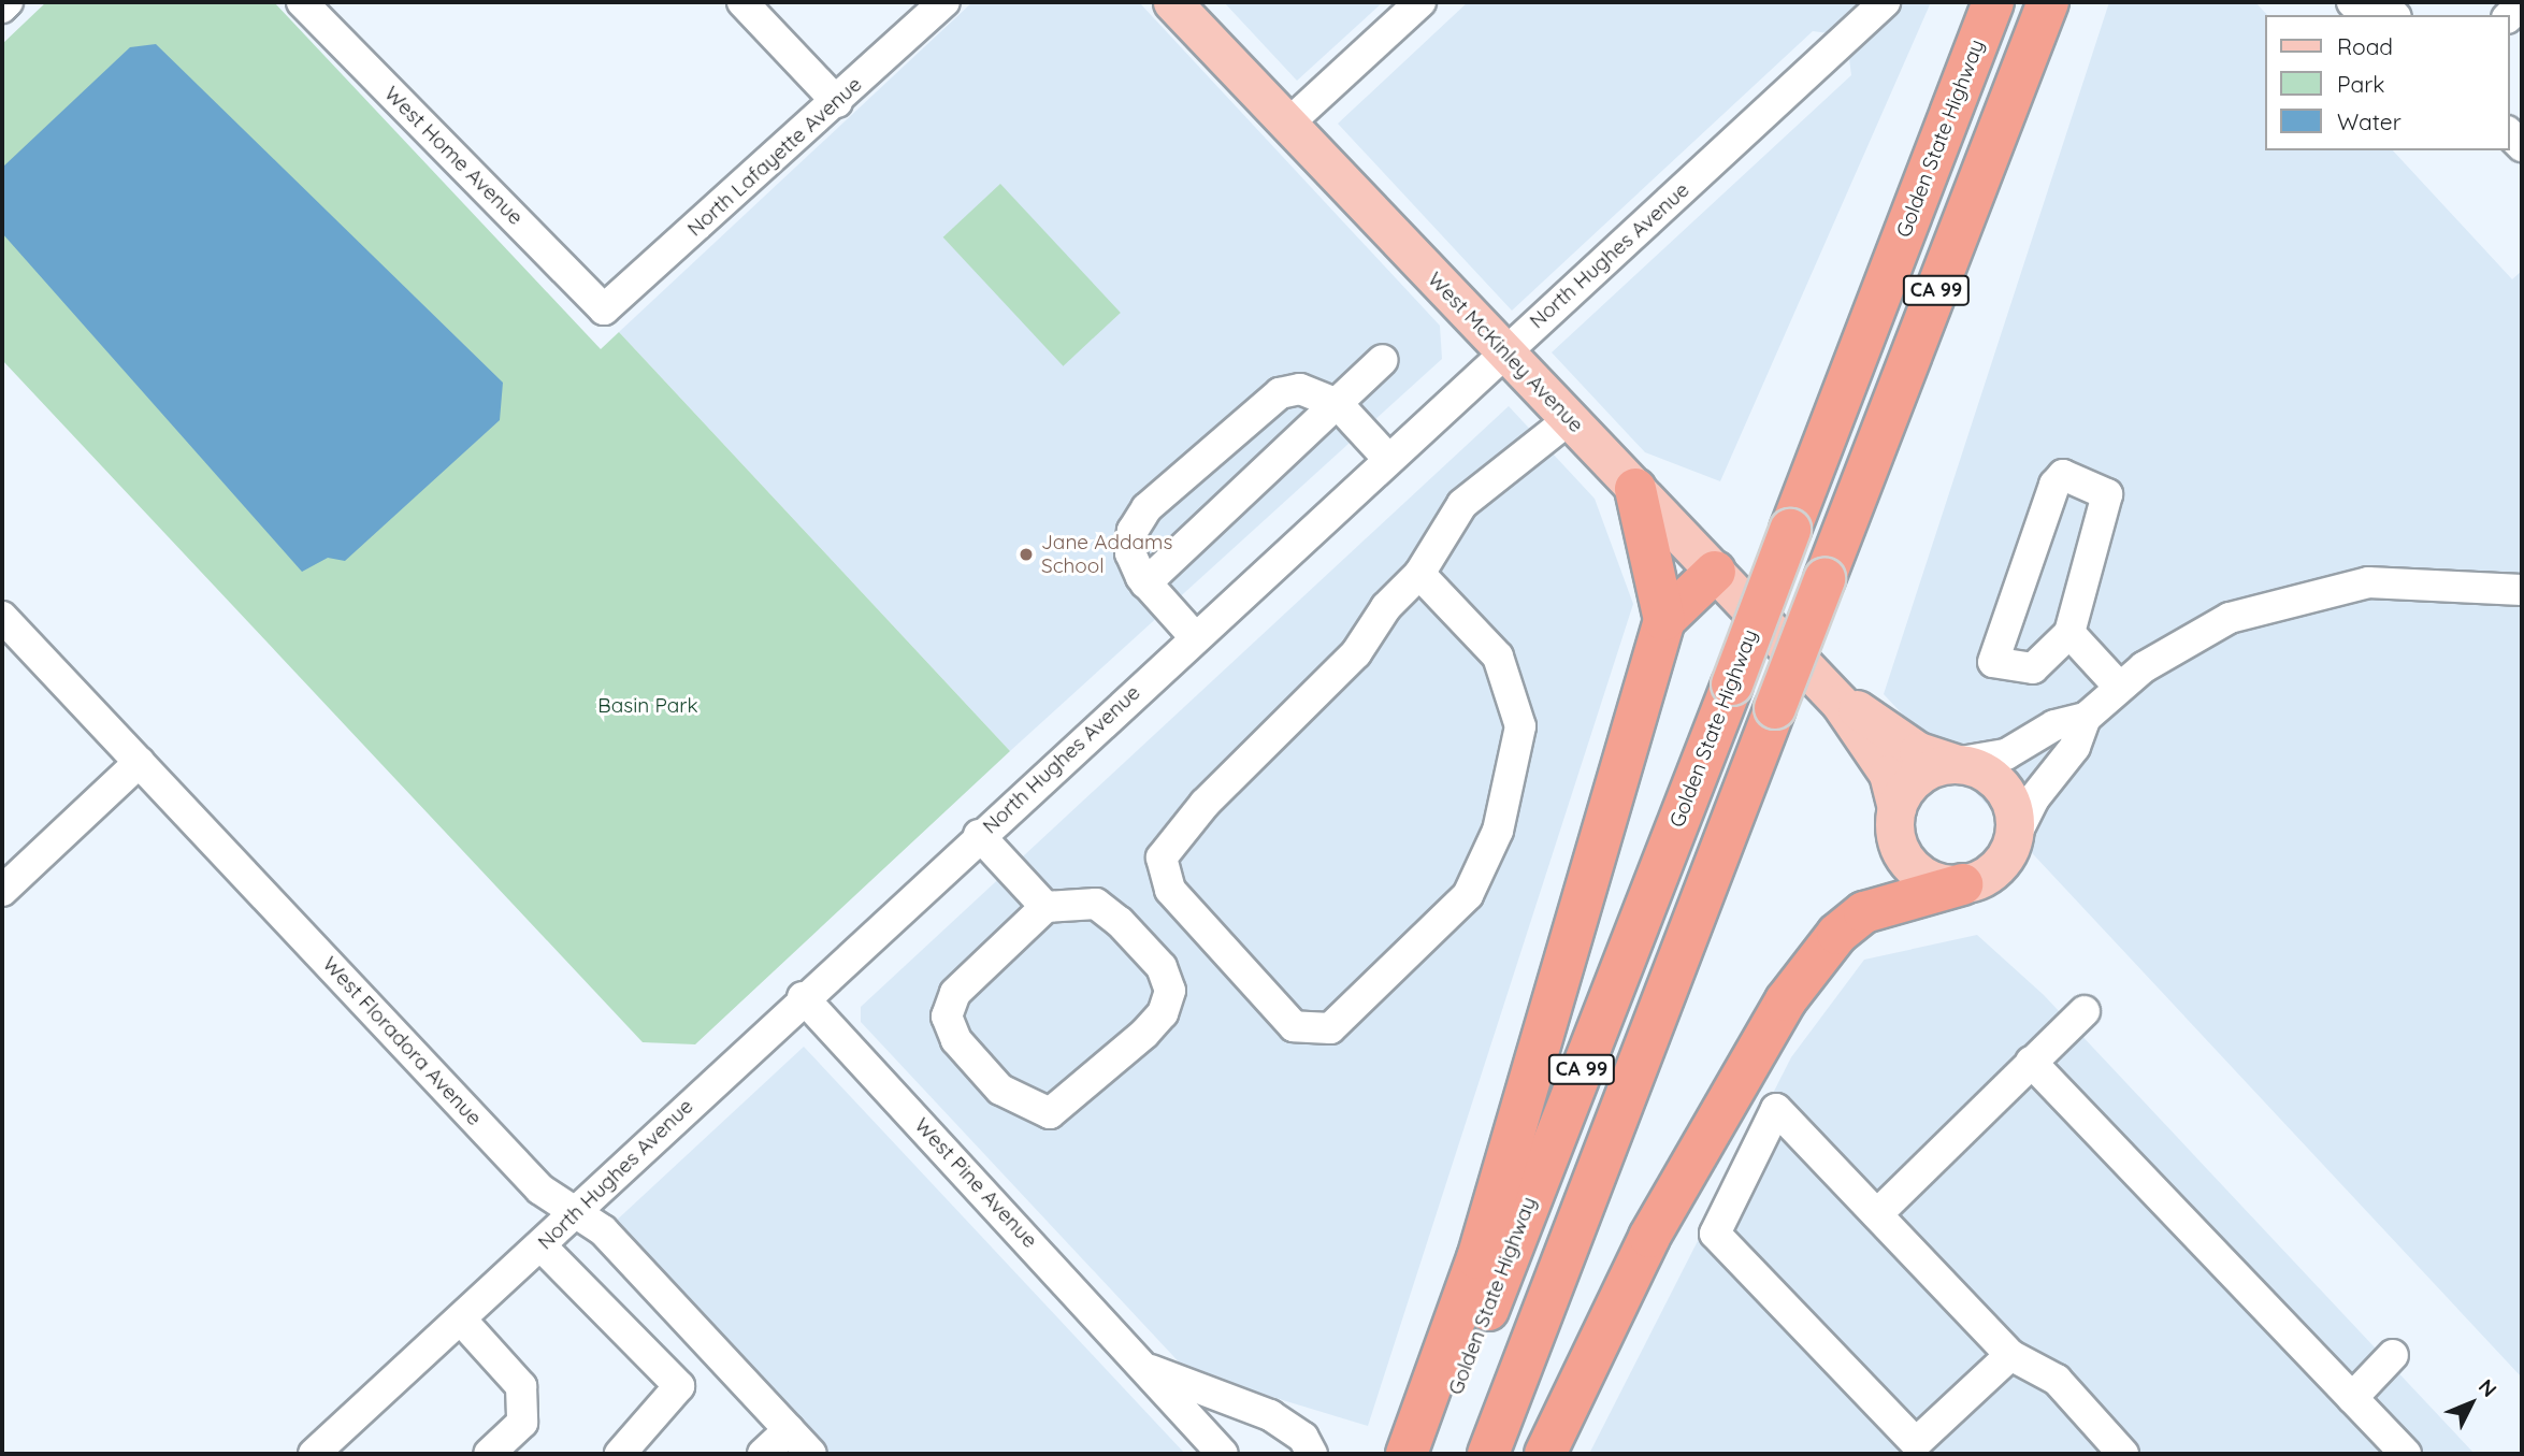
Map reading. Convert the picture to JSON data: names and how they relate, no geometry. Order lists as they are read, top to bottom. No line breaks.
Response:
{"streets":{"highway":["Golden State Highway","CA 99"],"main road":["West McKinley Avenue"],"street":["West Home Avenue","North Lafayette Avenue","North Hughes Avenue","West Floradora Avenue","West Pine Avenue"]},"crossings":[["West Home Avenue","North Lafayette Avenue"],["North Hughes Avenue","West McKinley Avenue"],["North Hughes Avenue","West Floradora Avenue"],["North Hughes Avenue","West Pine Avenue"]],"parks":["Basin Park"],"places":["Jane Addams School"],"legend":["Road","Park","Water"],"north":"top right"}
